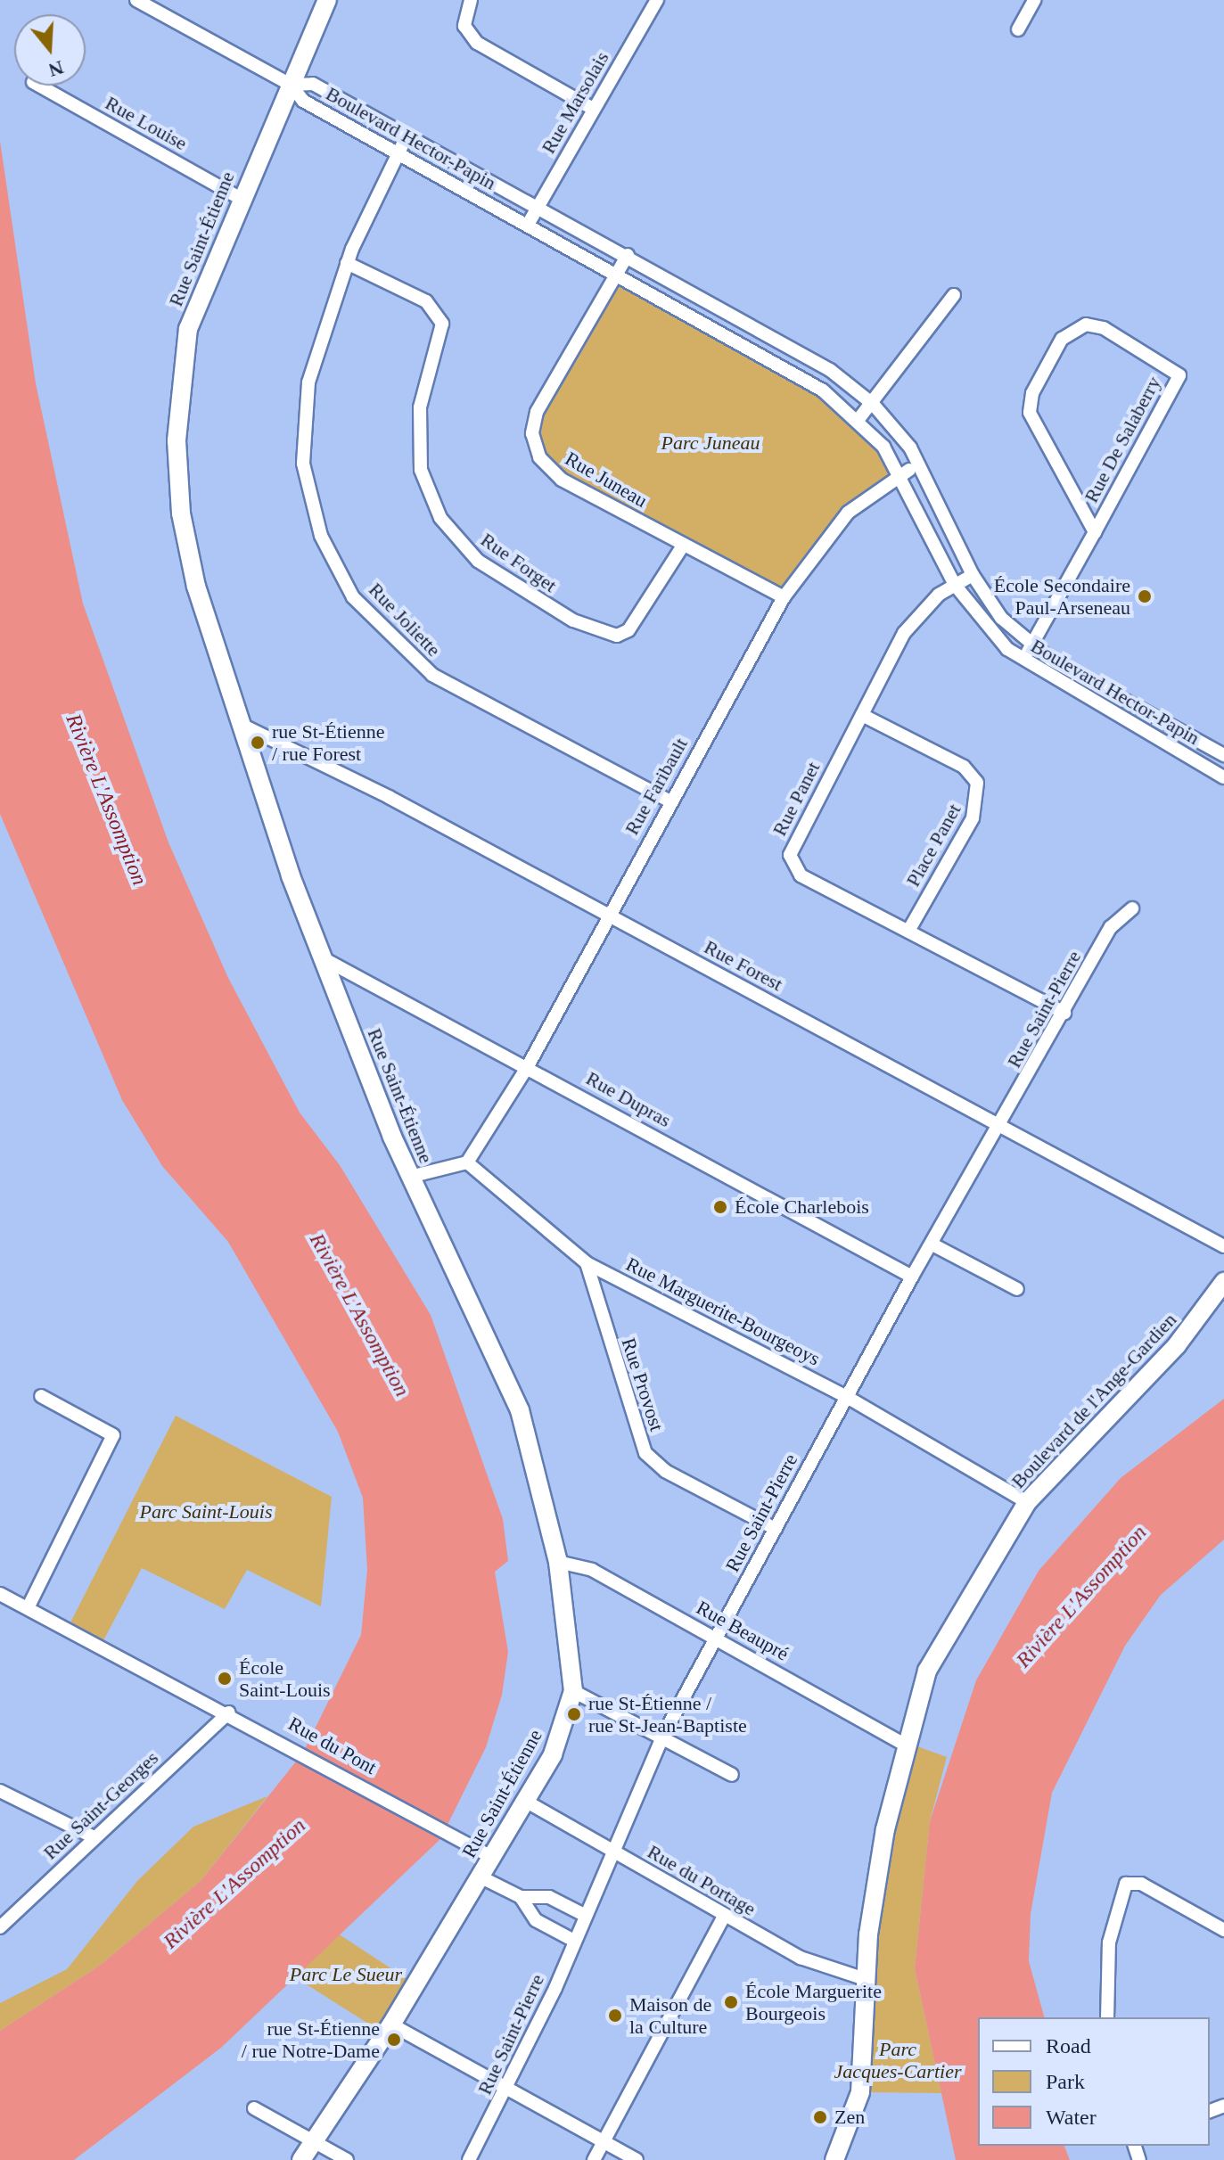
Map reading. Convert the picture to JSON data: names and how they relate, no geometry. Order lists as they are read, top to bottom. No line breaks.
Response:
{"streets":{"street":["Rue Marsolais","Rue Louise","Boulevard Hector-Papin","Rue Saint-Étienne","Rue De Salaberry","Rue Juneau","Rue Forget","Rue Joliette","Rue Faribault","Rue Panet","Place Panet","Rue Forest","Rue Saint-Pierre","Rue Dupras","Rue Marguerite-Bourgeoys","Rue Provost","Boulevard de l'Ange-Gardien","Rue Beaupré","Rue du Pont","Rue Saint-Georges","Rue du Portage"]},"crossings":[["Rue Marsolais","Boulevard Hector-Papin"],["Rue Louise","Rue Saint-Étienne"],["Boulevard Hector-Papin","Rue Saint-Étienne"],["Boulevard Hector-Papin","Rue De Salaberry"],["Boulevard Hector-Papin","Rue Juneau"],["Boulevard Hector-Papin","Rue Joliette"],["Boulevard Hector-Papin","Rue Faribault"],["Boulevard Hector-Papin","Rue Panet"],["Rue Saint-Étienne","Rue Forest"],["Rue Saint-Étienne","Rue Dupras"],["Rue Saint-Étienne","Rue Beaupré"],["Rue Saint-Étienne","Rue du Pont"],["Rue Saint-Étienne","Rue du Portage"],["Rue Juneau","Rue Forget"],["Rue Juneau","Rue Faribault"],["Rue Forget","Rue Joliette"],["Rue Joliette","Rue Faribault"],["Rue Faribault","Rue Forest"],["Rue Faribault","Rue Dupras"],["Rue Faribault","Rue Marguerite-Bourgeoys"],["Rue Panet","Place Panet"],["Rue Panet","Rue Saint-Pierre"],["Rue Forest","Rue Saint-Pierre"],["Rue Saint-Pierre","Rue Dupras"],["Rue Saint-Pierre","Rue Marguerite-Bourgeoys"],["Rue Saint-Pierre","Rue Provost"],["Rue Saint-Pierre","Rue Beaupré"],["Rue Saint-Pierre","Rue du Portage"],["Rue Marguerite-Bourgeoys","Rue Provost"],["Rue Marguerite-Bourgeoys","Boulevard de l'Ange-Gardien"],["Boulevard de l'Ange-Gardien","Rue Beaupré"],["Boulevard de l'Ange-Gardien","Rue du Portage"],["Rue du Pont","Rue Saint-Georges"]],"water":["Rivière L'Assomption"],"parks":["Parc Juneau","Parc Saint-Louis","Parc Le Sueur","Parc Jacques-Cartier"],"places":["École Secondaire Paul-Arseneau","rue St-Étienne / rue Forest","École Charlebois","École Saint-Louis","rue St-Étienne / rue St-Jean-Baptiste","École Marguerite Bourgeois","Maison de la Culture","rue St-Étienne / rue Notre-Dame","Zen"],"legend":["Road","Park","Water"],"north":"bottom"}
